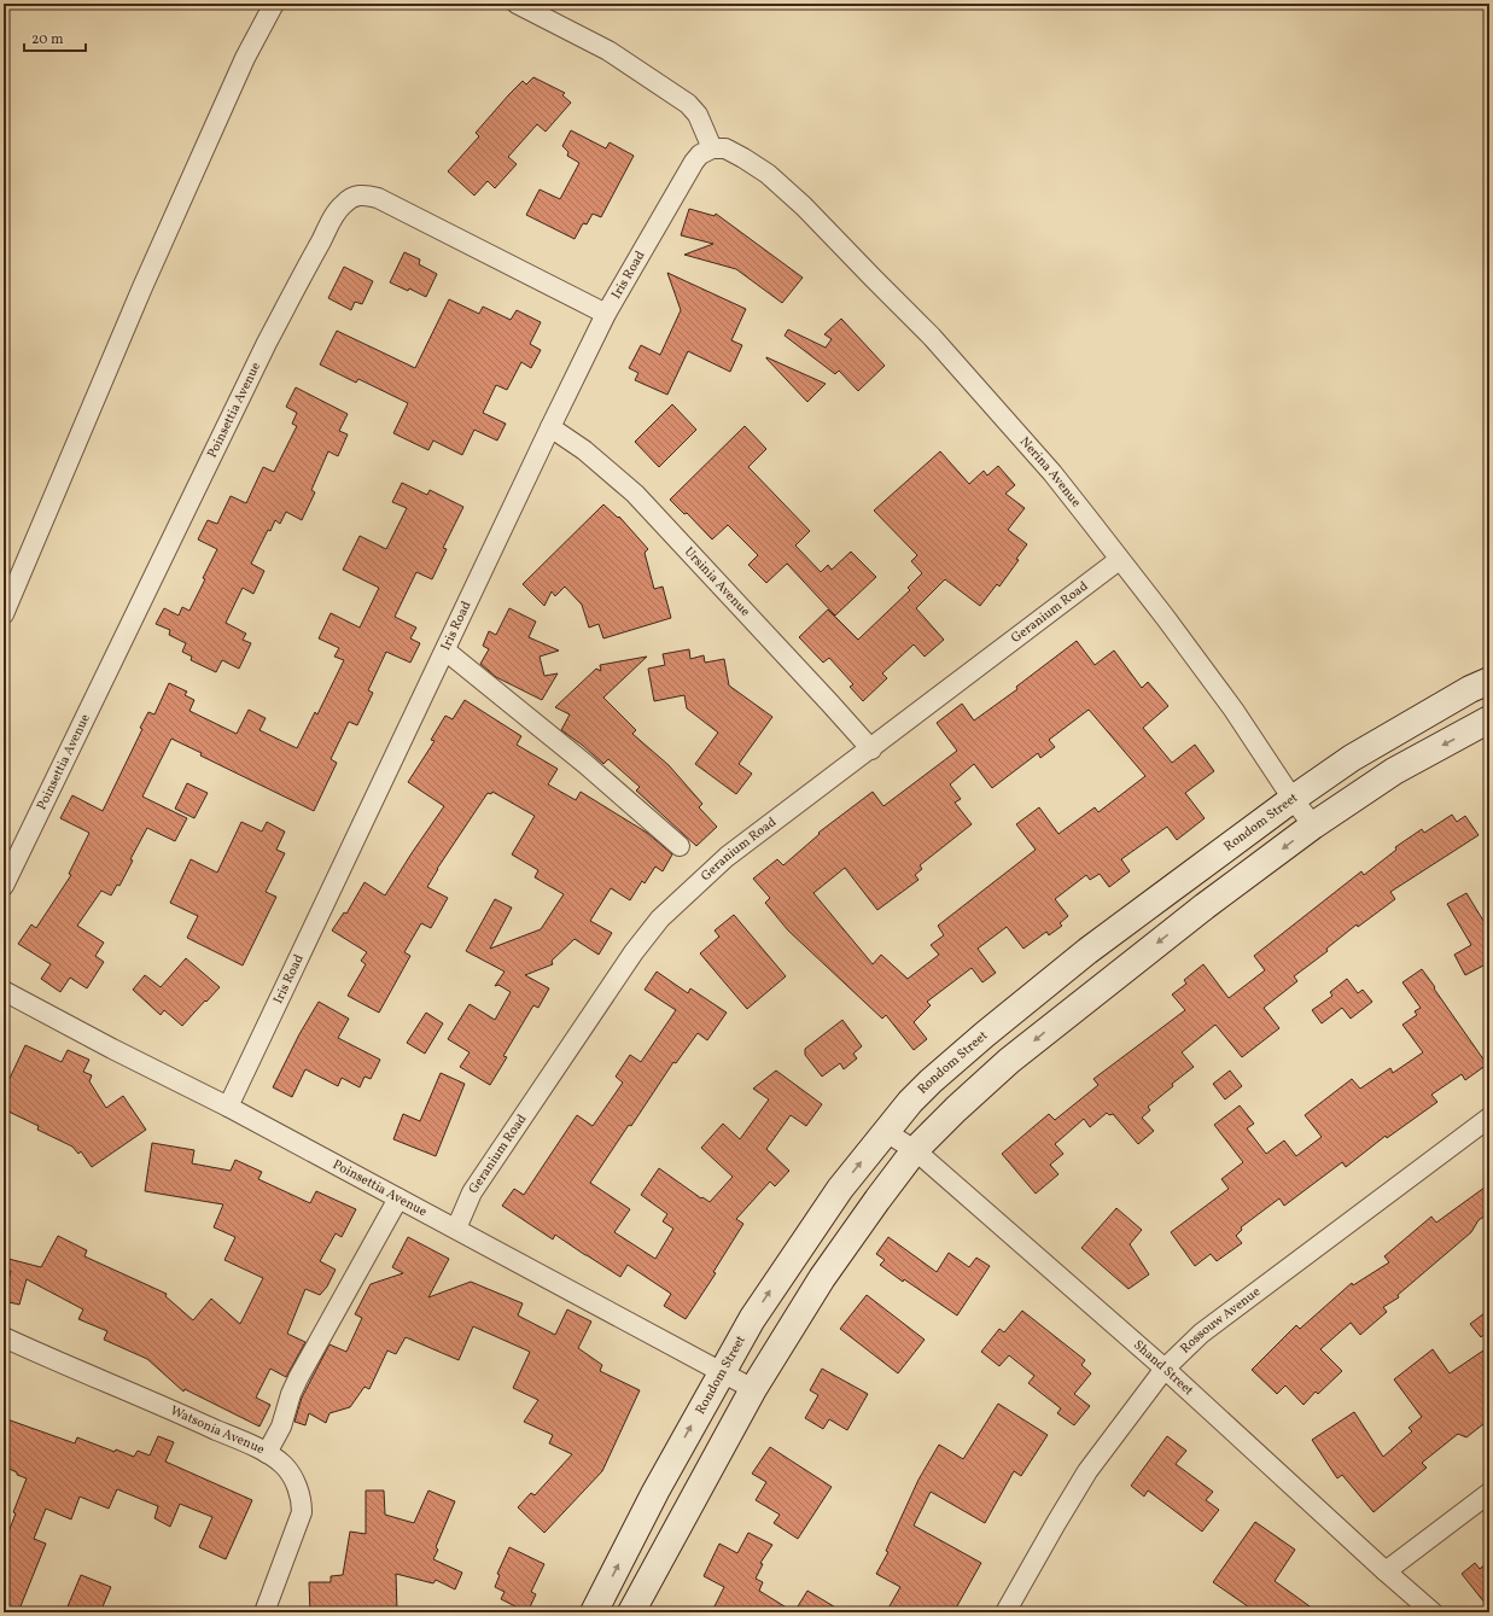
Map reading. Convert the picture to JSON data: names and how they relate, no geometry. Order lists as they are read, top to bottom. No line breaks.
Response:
{"streets":{"street":["Iris Road","Poinsettia Avenue","Nerina Avenue","Ursinia Avenue","Geranium Road","Rondom Street","Rossouw Avenue","Shand Street","Watsonia Avenue"]},"crossings":[["Iris Road","Poinsettia Avenue"],["Iris Road","Nerina Avenue"],["Iris Road","Ursinia Avenue"],["Poinsettia Avenue","Geranium Road"],["Poinsettia Avenue","Rondom Street"],["Nerina Avenue","Geranium Road"],["Nerina Avenue","Rondom Street"],["Ursinia Avenue","Geranium Road"],["Rondom Street","Shand Street"],["Rossouw Avenue","Shand Street"]],"scale_bar":"20 m"}
